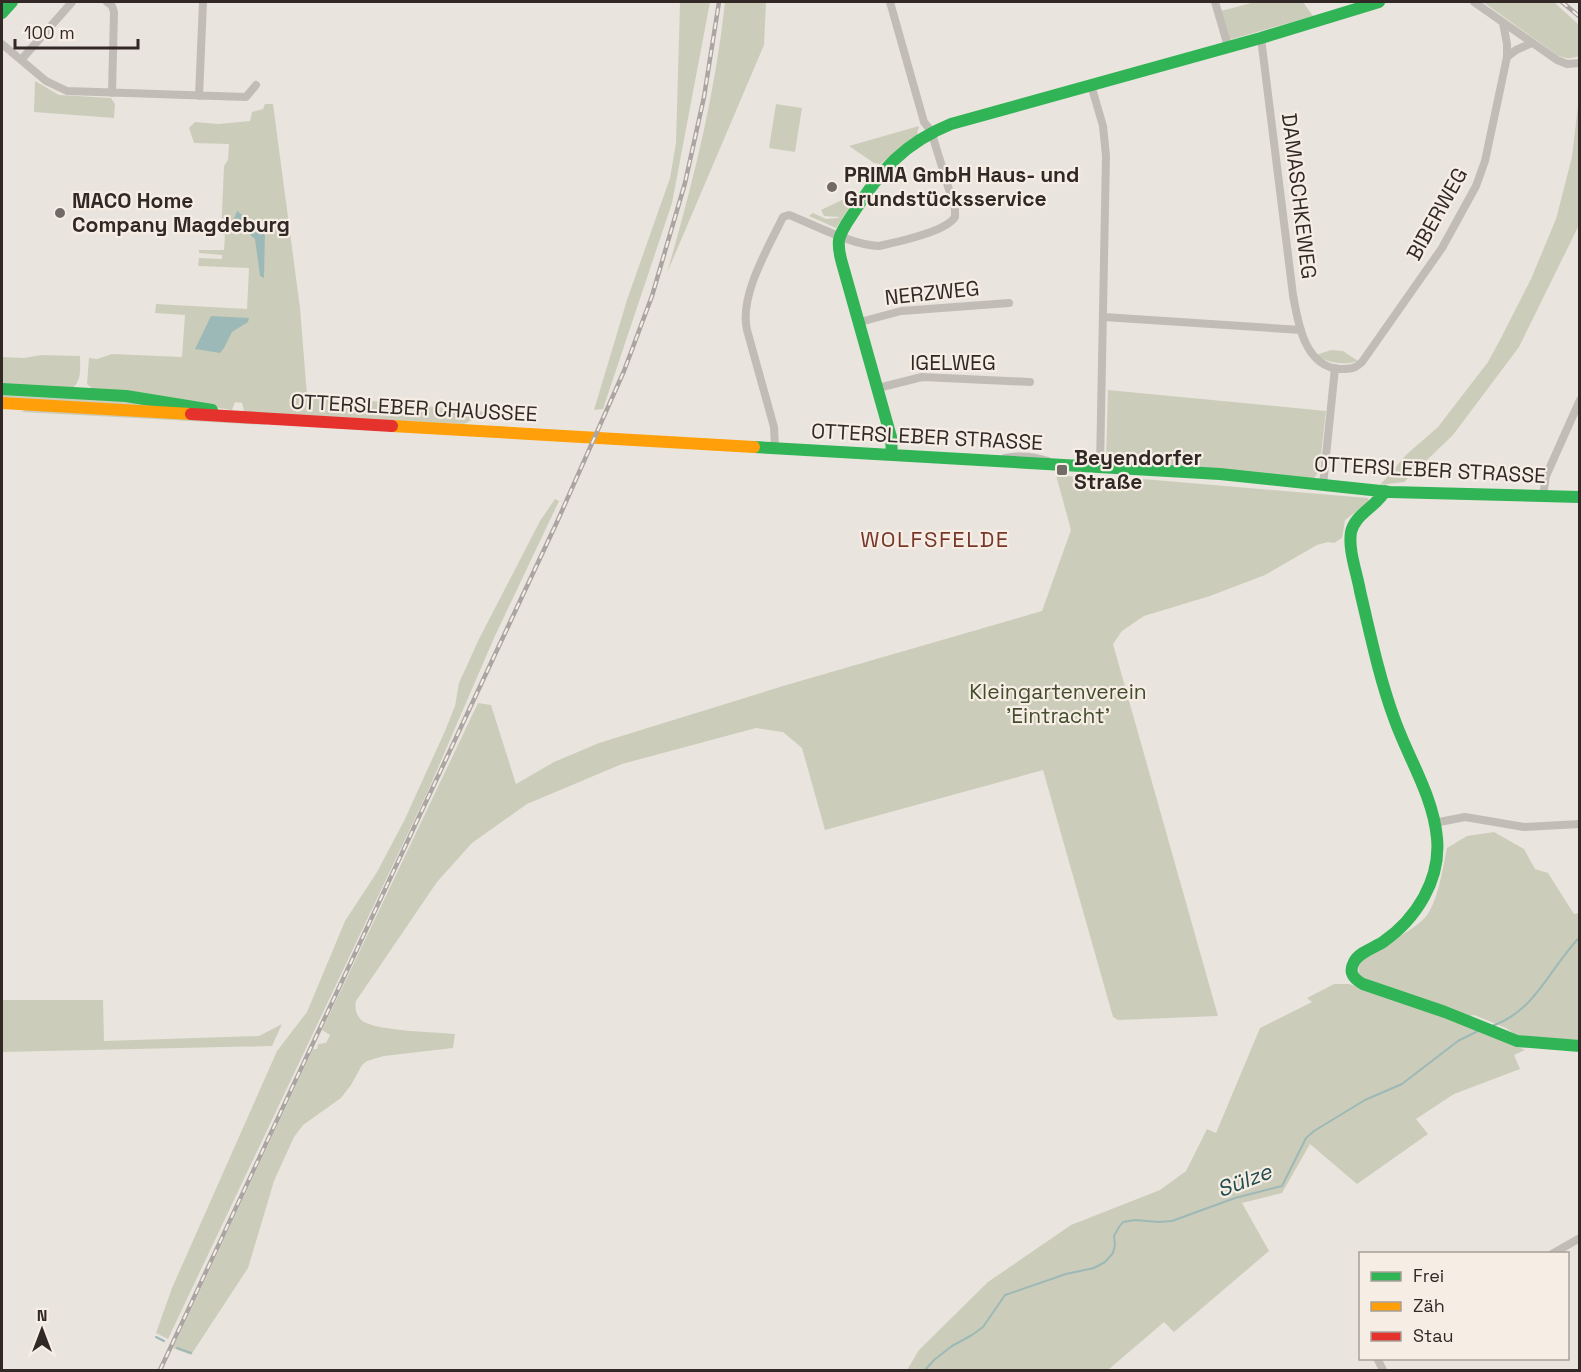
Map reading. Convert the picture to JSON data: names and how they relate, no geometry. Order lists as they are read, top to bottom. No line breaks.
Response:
{"streets":{"main road":["OTTERSLEBER CHAUSSEE","OTTERSLEBER STRASSE"],"street":["DAMASCHKEWEG","BIBERWEG","NERZWEG","IGELWEG"]},"crossings":[["DAMASCHKEWEG","BIBERWEG"],["OTTERSLEBER CHAUSSEE","OTTERSLEBER STRASSE"]],"districts":["WOLFSFELDE"],"water":["Sülze"],"parks":["Kleingartenverein 'Eintracht'"],"places":{"other":["PRIMA GmbH Haus- und Grundstücksservice","MACO Home Company Magdeburg"],"transit":["Beyendorfer Straße"]},"legend":["Frei","Zäh","Stau"],"scale_bar":"100 m","north":"top"}
